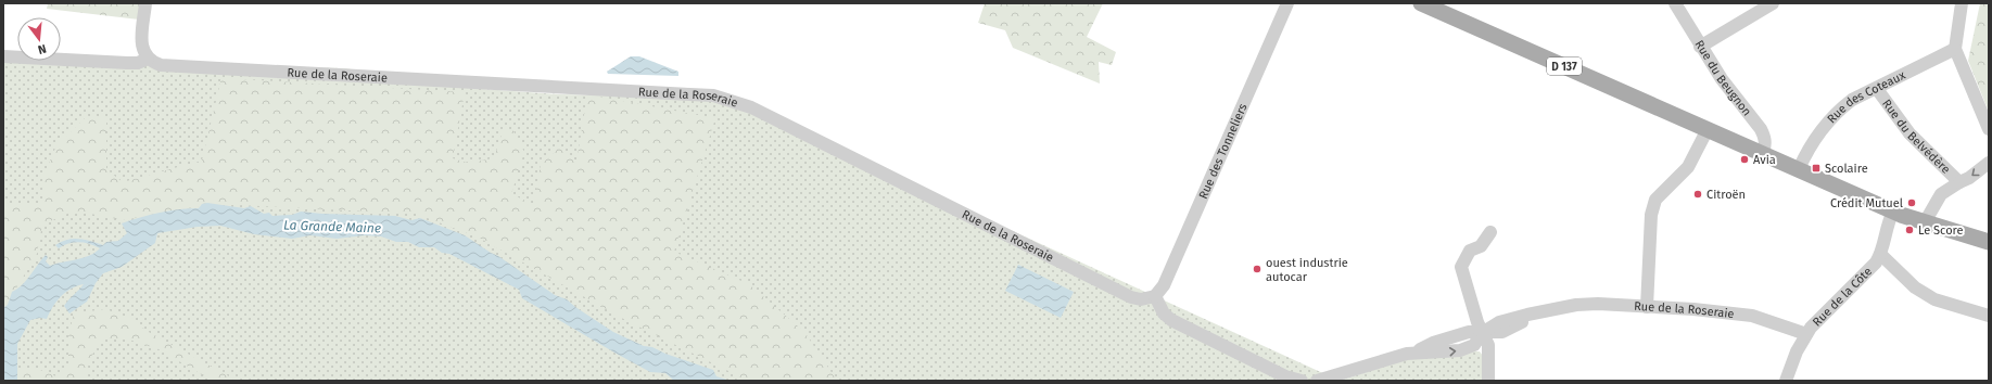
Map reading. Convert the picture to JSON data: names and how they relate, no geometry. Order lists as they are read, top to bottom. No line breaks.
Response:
{"streets":{"main road":["D 137"],"street":["Rue de la Roseraie","Rue du Beugnon","Rue des Coteaux","Rue du Belvédère","Rue des Tonneliers","Rue de la Côte"]},"crossings":[["D 137","Rue du Beugnon"],["D 137","Rue des Coteaux"],["D 137","Rue du Belvédère"],["D 137","Rue de la Côte"],["Rue de la Roseraie","Rue des Tonneliers"],["Rue de la Roseraie","Rue de la Côte"],["Rue des Coteaux","Rue du Belvédère"]],"water":["La Grande Maine"],"places":{"other":["Avia","Citroën","Crédit Mutuel","Le Score","ouest industrie autocar"],"transit":["Scolaire"]},"north":"bottom"}
